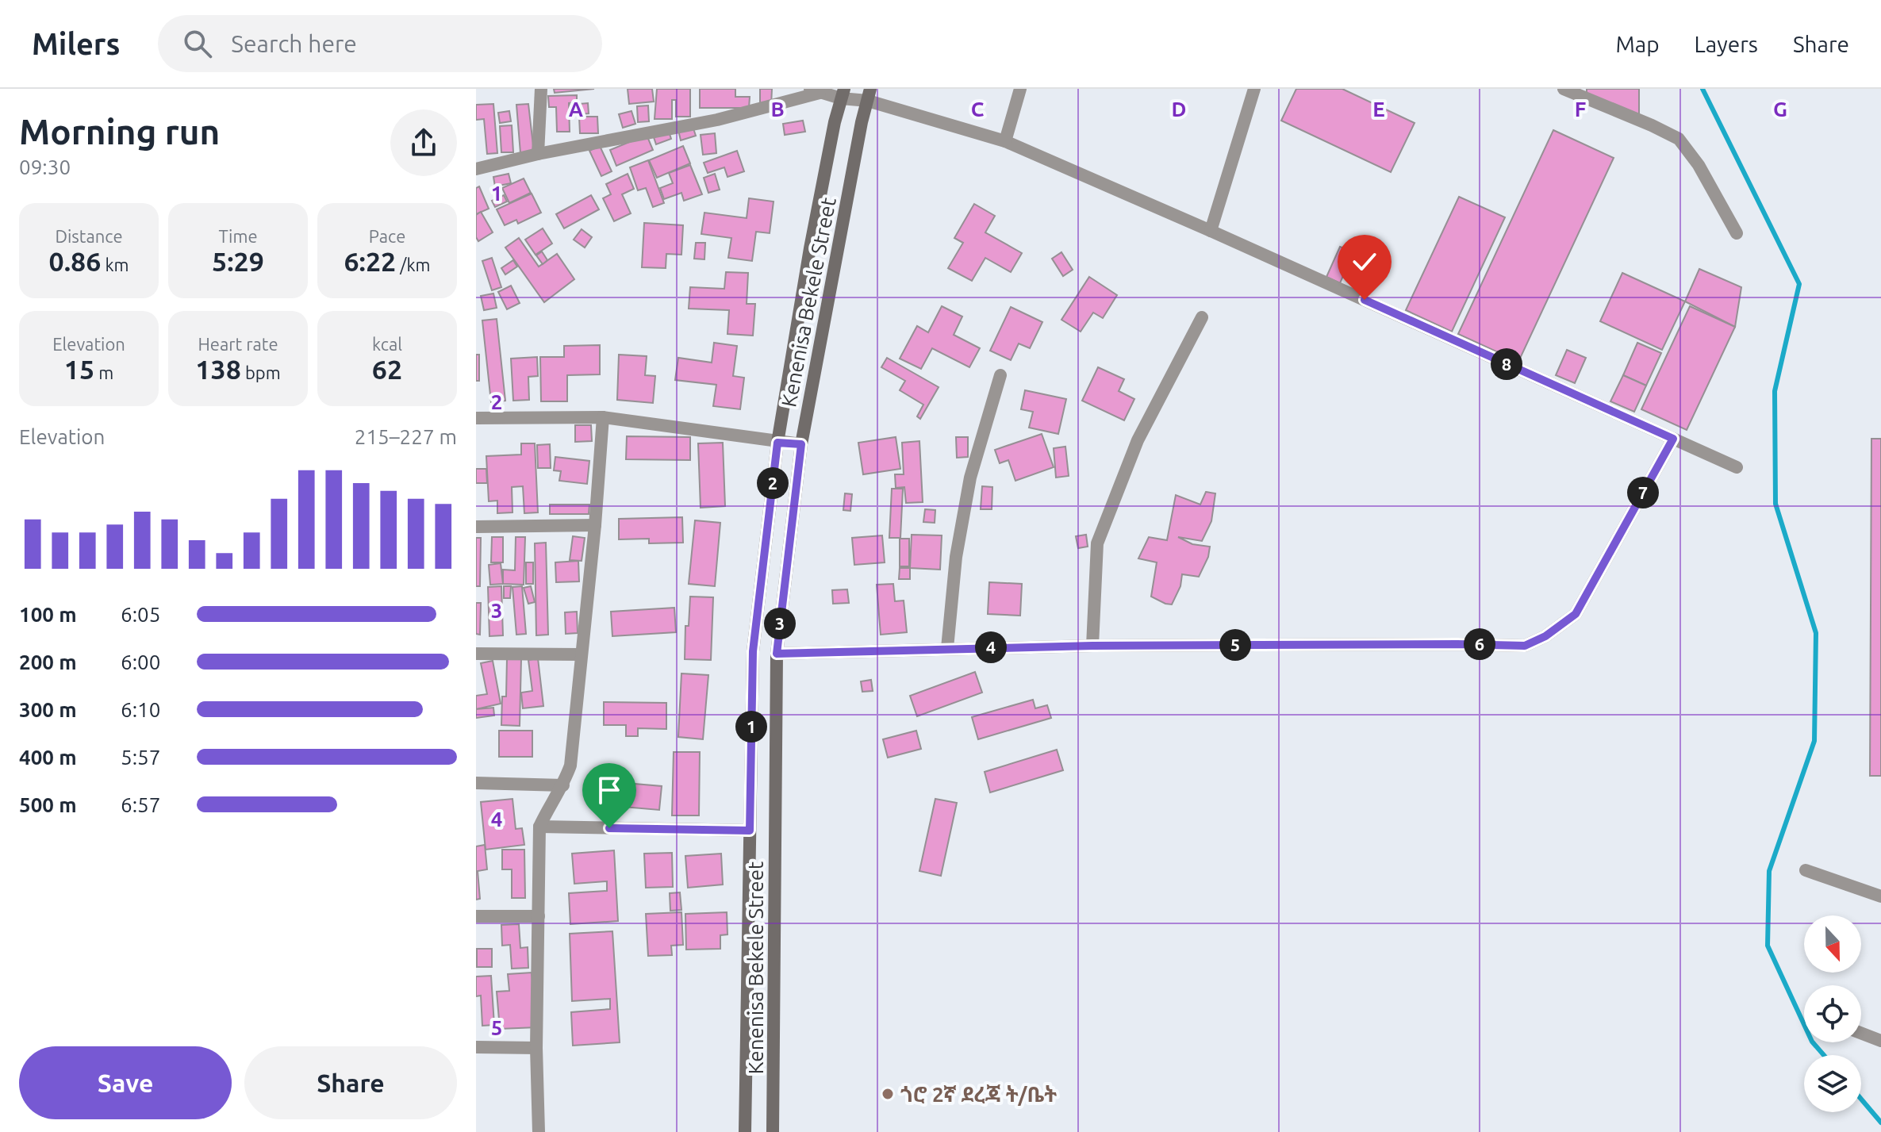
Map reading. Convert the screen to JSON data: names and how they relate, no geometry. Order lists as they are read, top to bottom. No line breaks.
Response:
{"streets":{"main road":["Kenenisa Bekele Street"]},"places":["ጎሮ 2ኛ ደረጃ ት/ቤት"],"north":"bottom","page":{"header":"Milers","search":"Search here","nav":["Map","Layers","Share"],"heading":["Morning run","09:30"],"stats":[["Distance","0.86 km"],["Time","5:29"],["Pace","6:22 /km"],["Elevation","15 m"],["Heart rate","138 bpm"],["kcal","62"]],"pins":["8","2","7","3","6","5","4","1"],"chart":["Elevation","215–227 m"],"list":[{"name":"100 m","note":"6:05"},{"name":"200 m","note":"6:00"},{"name":"300 m","note":"6:10"},{"name":"400 m","note":"5:57"},{"name":"500 m","note":"6:57"}],"buttons":["Save","Share"]},"grid":{"columns":["A","B","C","D","E","F","G"],"rows":["1","2","3","4","5"]}}
